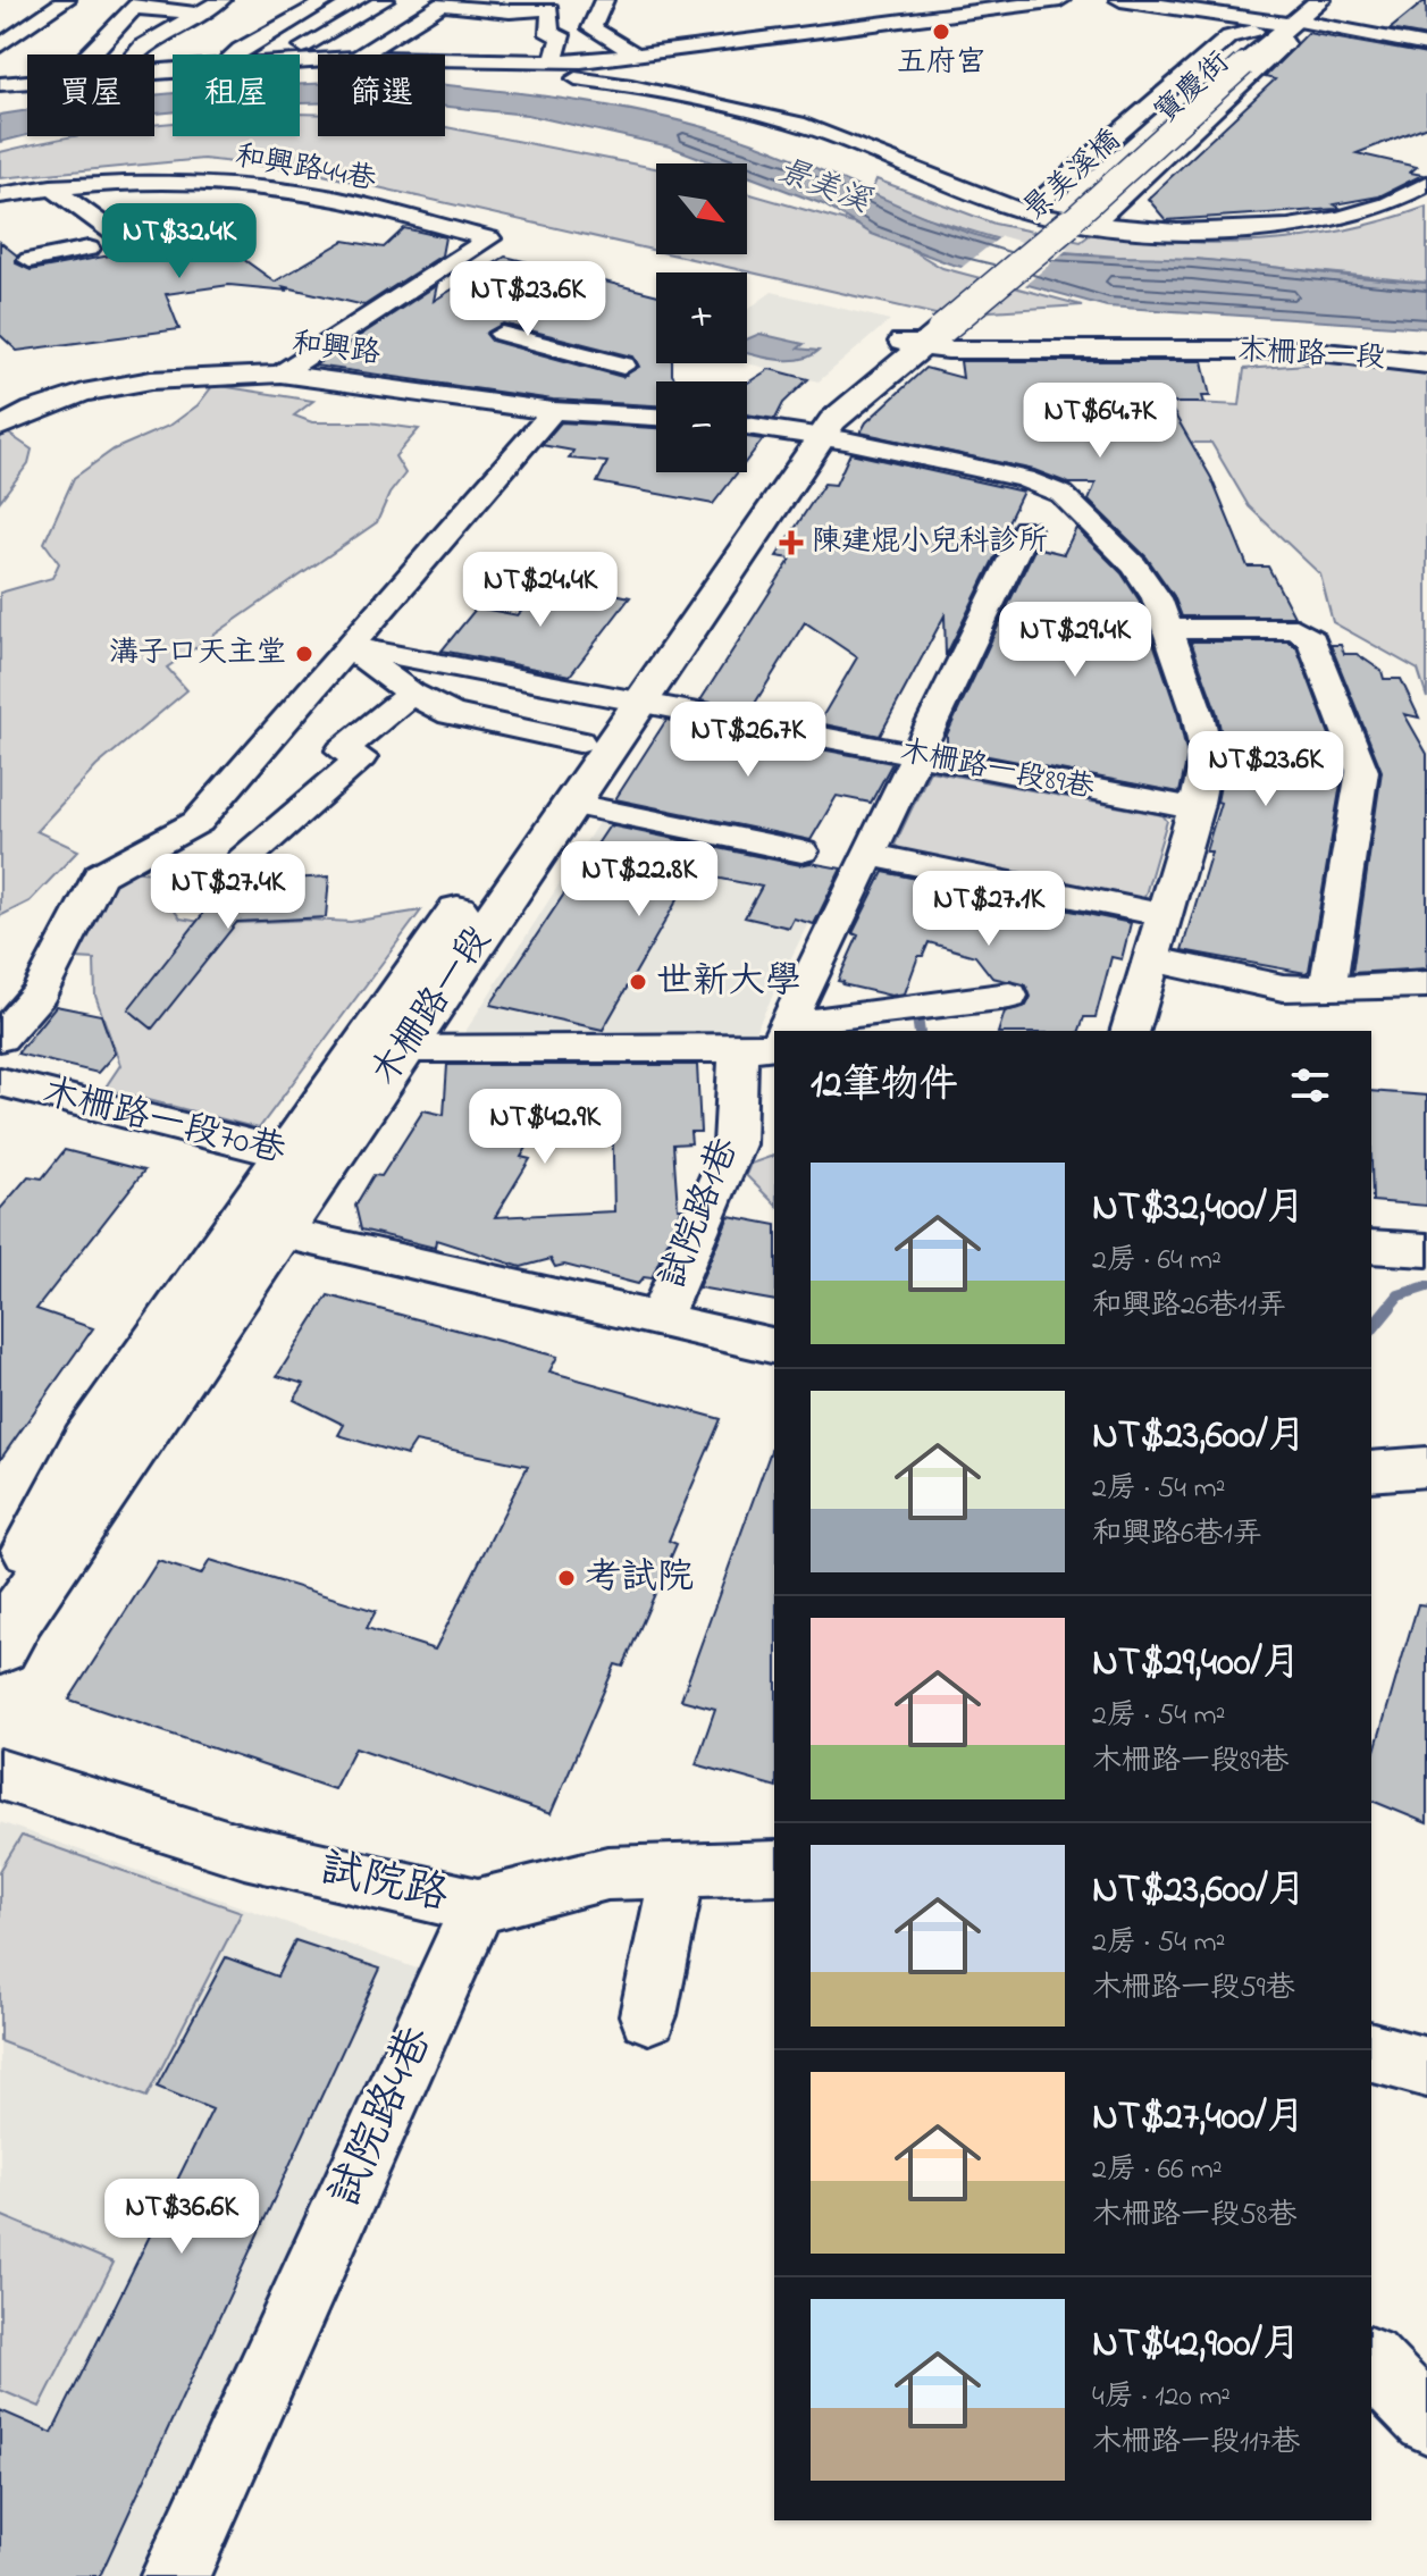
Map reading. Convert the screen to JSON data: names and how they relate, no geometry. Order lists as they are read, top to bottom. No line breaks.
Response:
{"streets":{"main road":["寶慶街","景美溪橋","木柵路一段"],"street":["和興路44巷","和興路","木柵路一段89巷","木柵路一段70巷","試院路1巷","試院路","試院路4巷"]},"crossings":[["寶慶街","景美溪橋"],["和興路44巷","和興路"],["景美溪橋","木柵路一段"],["木柵路一段","木柵路一段89巷"],["木柵路一段","木柵路一段70巷"],["試院路","試院路4巷"]],"water":["景美溪"],"places":{"other":["五府宮","溝子口天主堂","世新大學","考試院"],"health":["陳建焜小兒科診所"]},"north":"bottom right","page":{"chip":["買屋","租屋","篩選"],"map_buttons":["+","−"],"price":["NT$32.4K","NT$23.6K","NT$64.7K","NT$24.4K","NT$29.4K","NT$26.7K","NT$23.6K","NT$22.8K","NT$27.4K","NT$27.1K","NT$42.9K","NT$36.6K"],"heading":"12筆物件","list":[{"name":"NT$32,400/月","note":"2房 · 64 m² · 和興路26巷11弄"},{"name":"NT$23,600/月","note":"2房 · 54 m² · 和興路6巷1弄"},{"name":"NT$29,400/月","note":"2房 · 54 m² · 木柵路一段89巷"},{"name":"NT$23,600/月","note":"2房 · 54 m² · 木柵路一段59巷"},{"name":"NT$27,400/月","note":"2房 · 66 m² · 木柵路一段58巷"},{"name":"NT$42,900/月","note":"4房 · 120 m² · 木柵路一段117巷"}]}}
